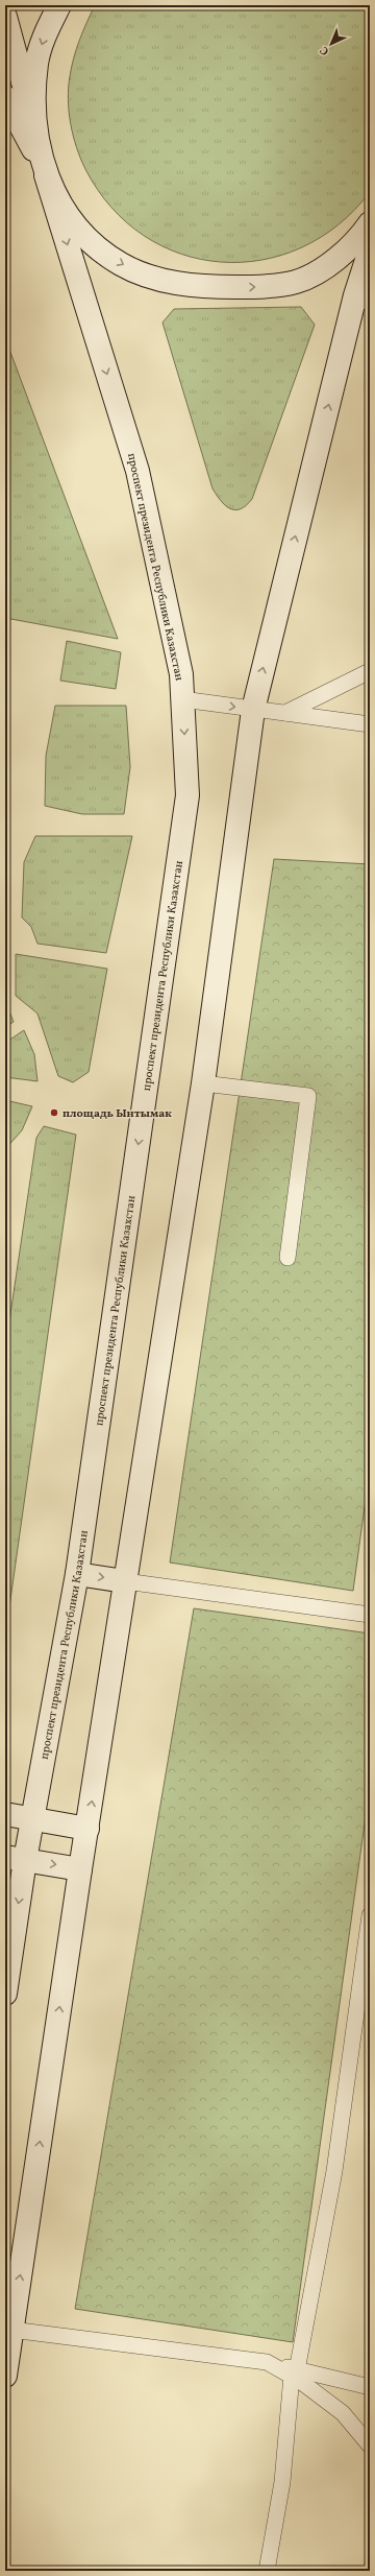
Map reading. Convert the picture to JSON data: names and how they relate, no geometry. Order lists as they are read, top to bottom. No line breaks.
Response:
{"streets":{"main road":["проспект президента Республики Казахстан"]},"places":["площадь Ынтымак"],"north":"bottom left"}
